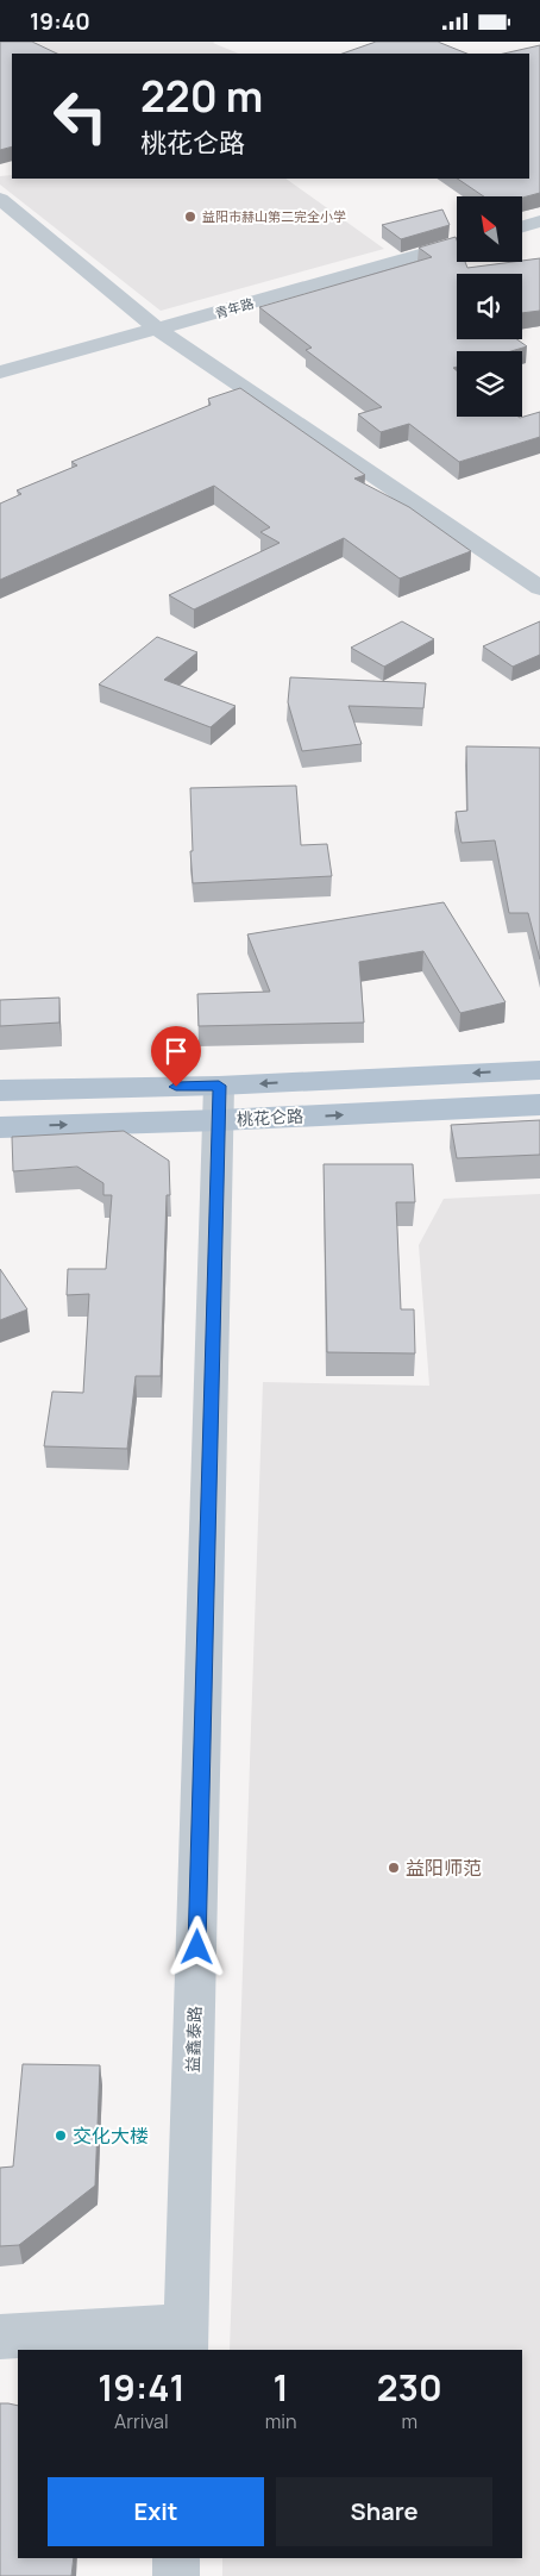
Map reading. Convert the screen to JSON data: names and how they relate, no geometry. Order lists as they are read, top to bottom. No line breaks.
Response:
{"streets":{"main road":["桃花仑路"],"street":["青年路","益鑫泰路"]},"crossings":[["桃花仑路","益鑫泰路"]],"places":["益阳市赫山第二完全小学","益阳师范","交化大楼"],"north":"top left","page":{"status":"19:40","turn":["220 m","桃花仑路"],"eta":["19:41","Arrival","1","min","230","m"],"buttons":["Exit","Share"]}}
